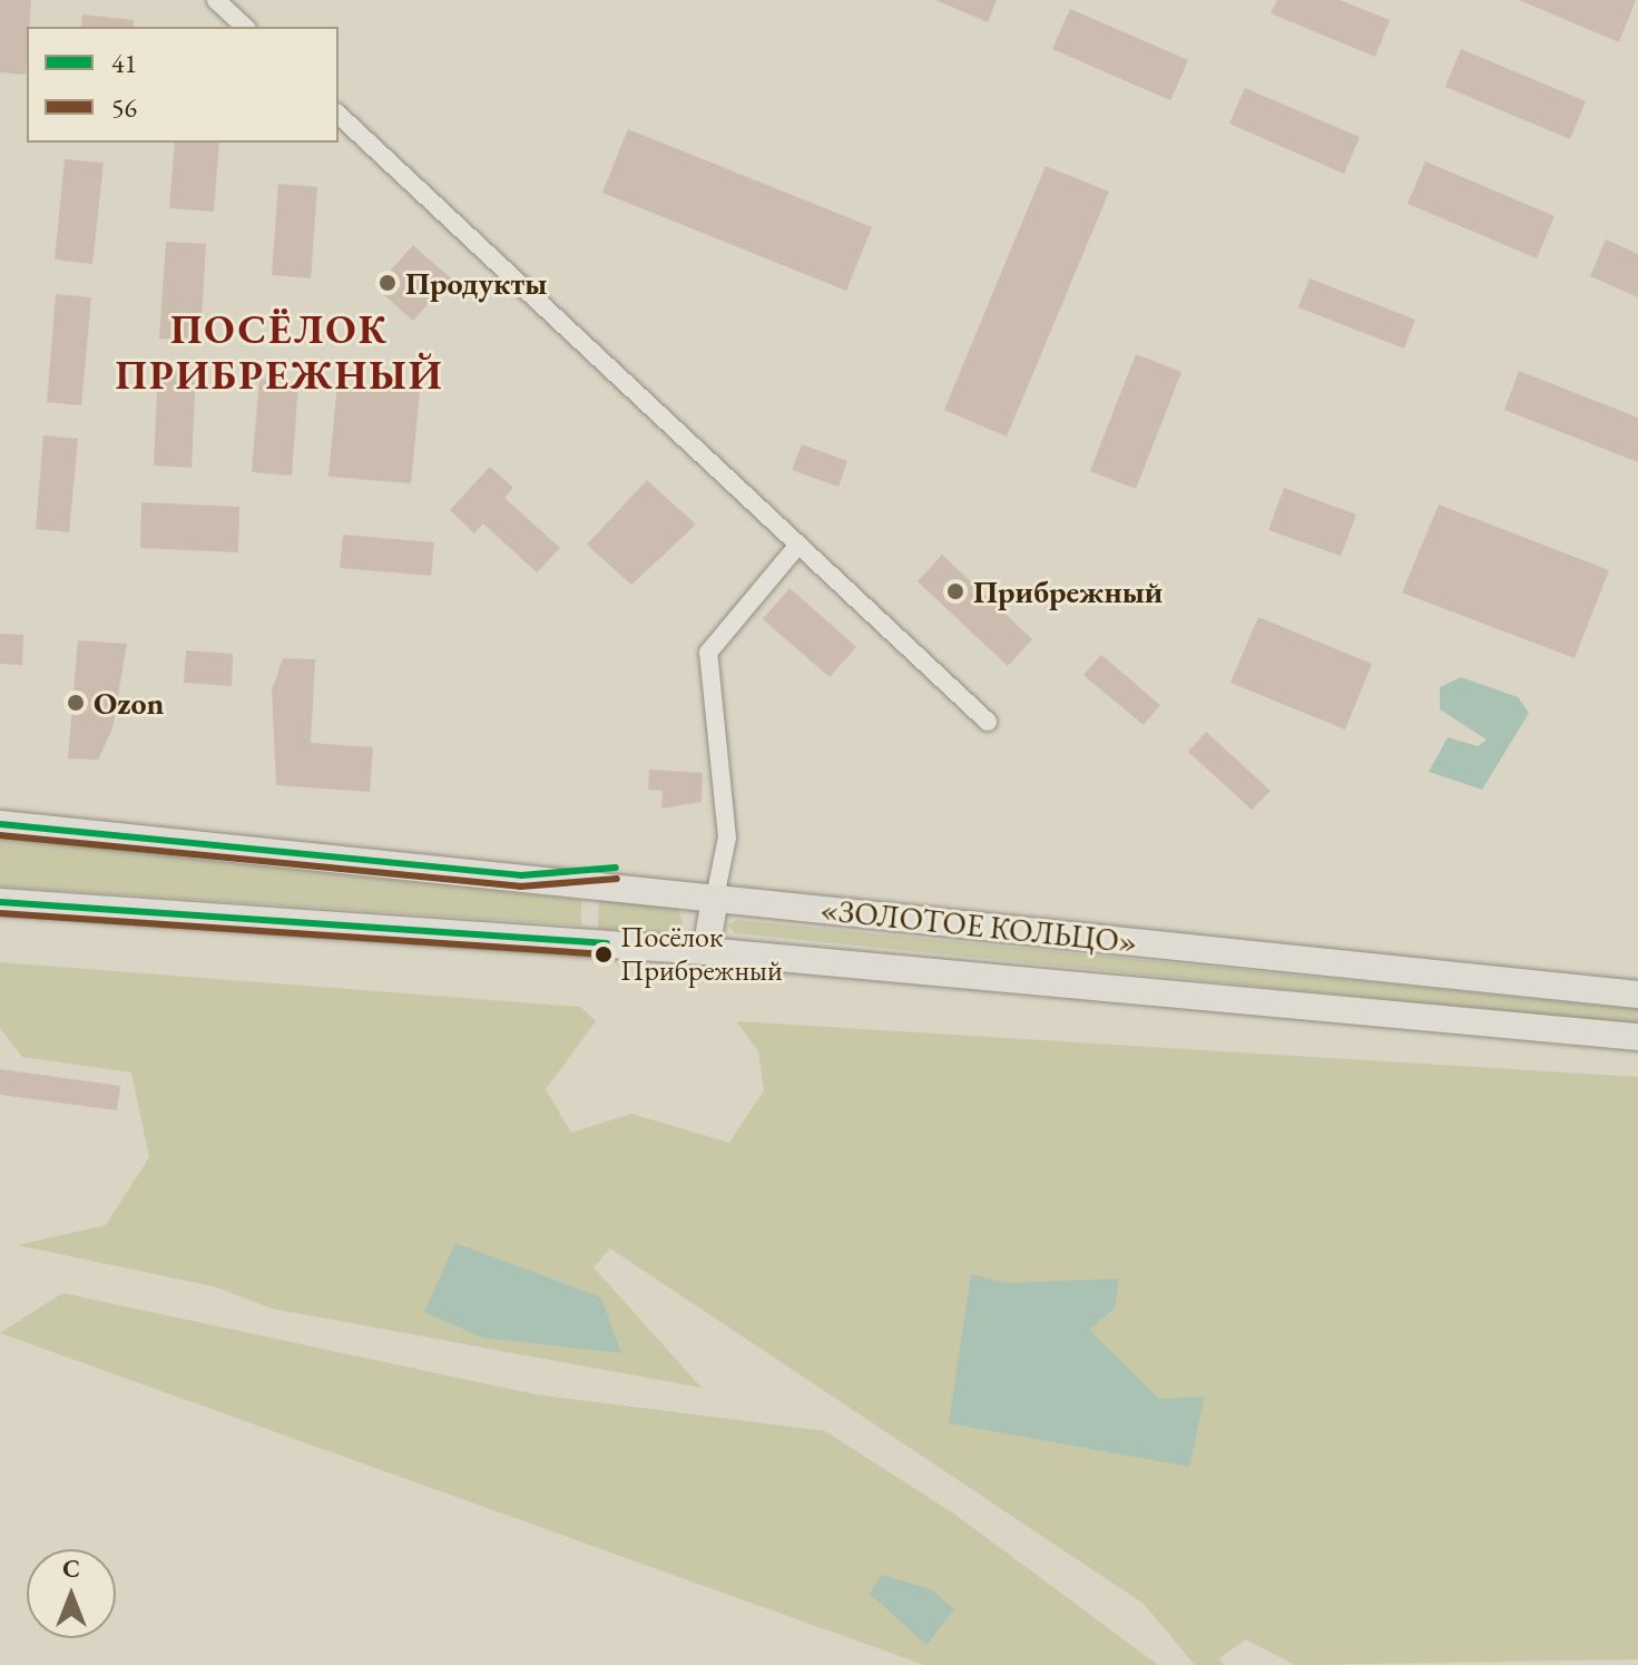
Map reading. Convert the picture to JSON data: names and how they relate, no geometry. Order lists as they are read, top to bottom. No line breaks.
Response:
{"streets":{"highway":["«ЗОЛОТОЕ КОЛЬЦО»"]},"districts":["ПОСЁЛОК ПРИБРЕЖНЫЙ"],"places":["Продукты","Прибрежный","Ozon","Посёлок Прибрежный"],"lines":["transit line 41","transit line 56"],"legend":["41","56"],"north":"top"}
